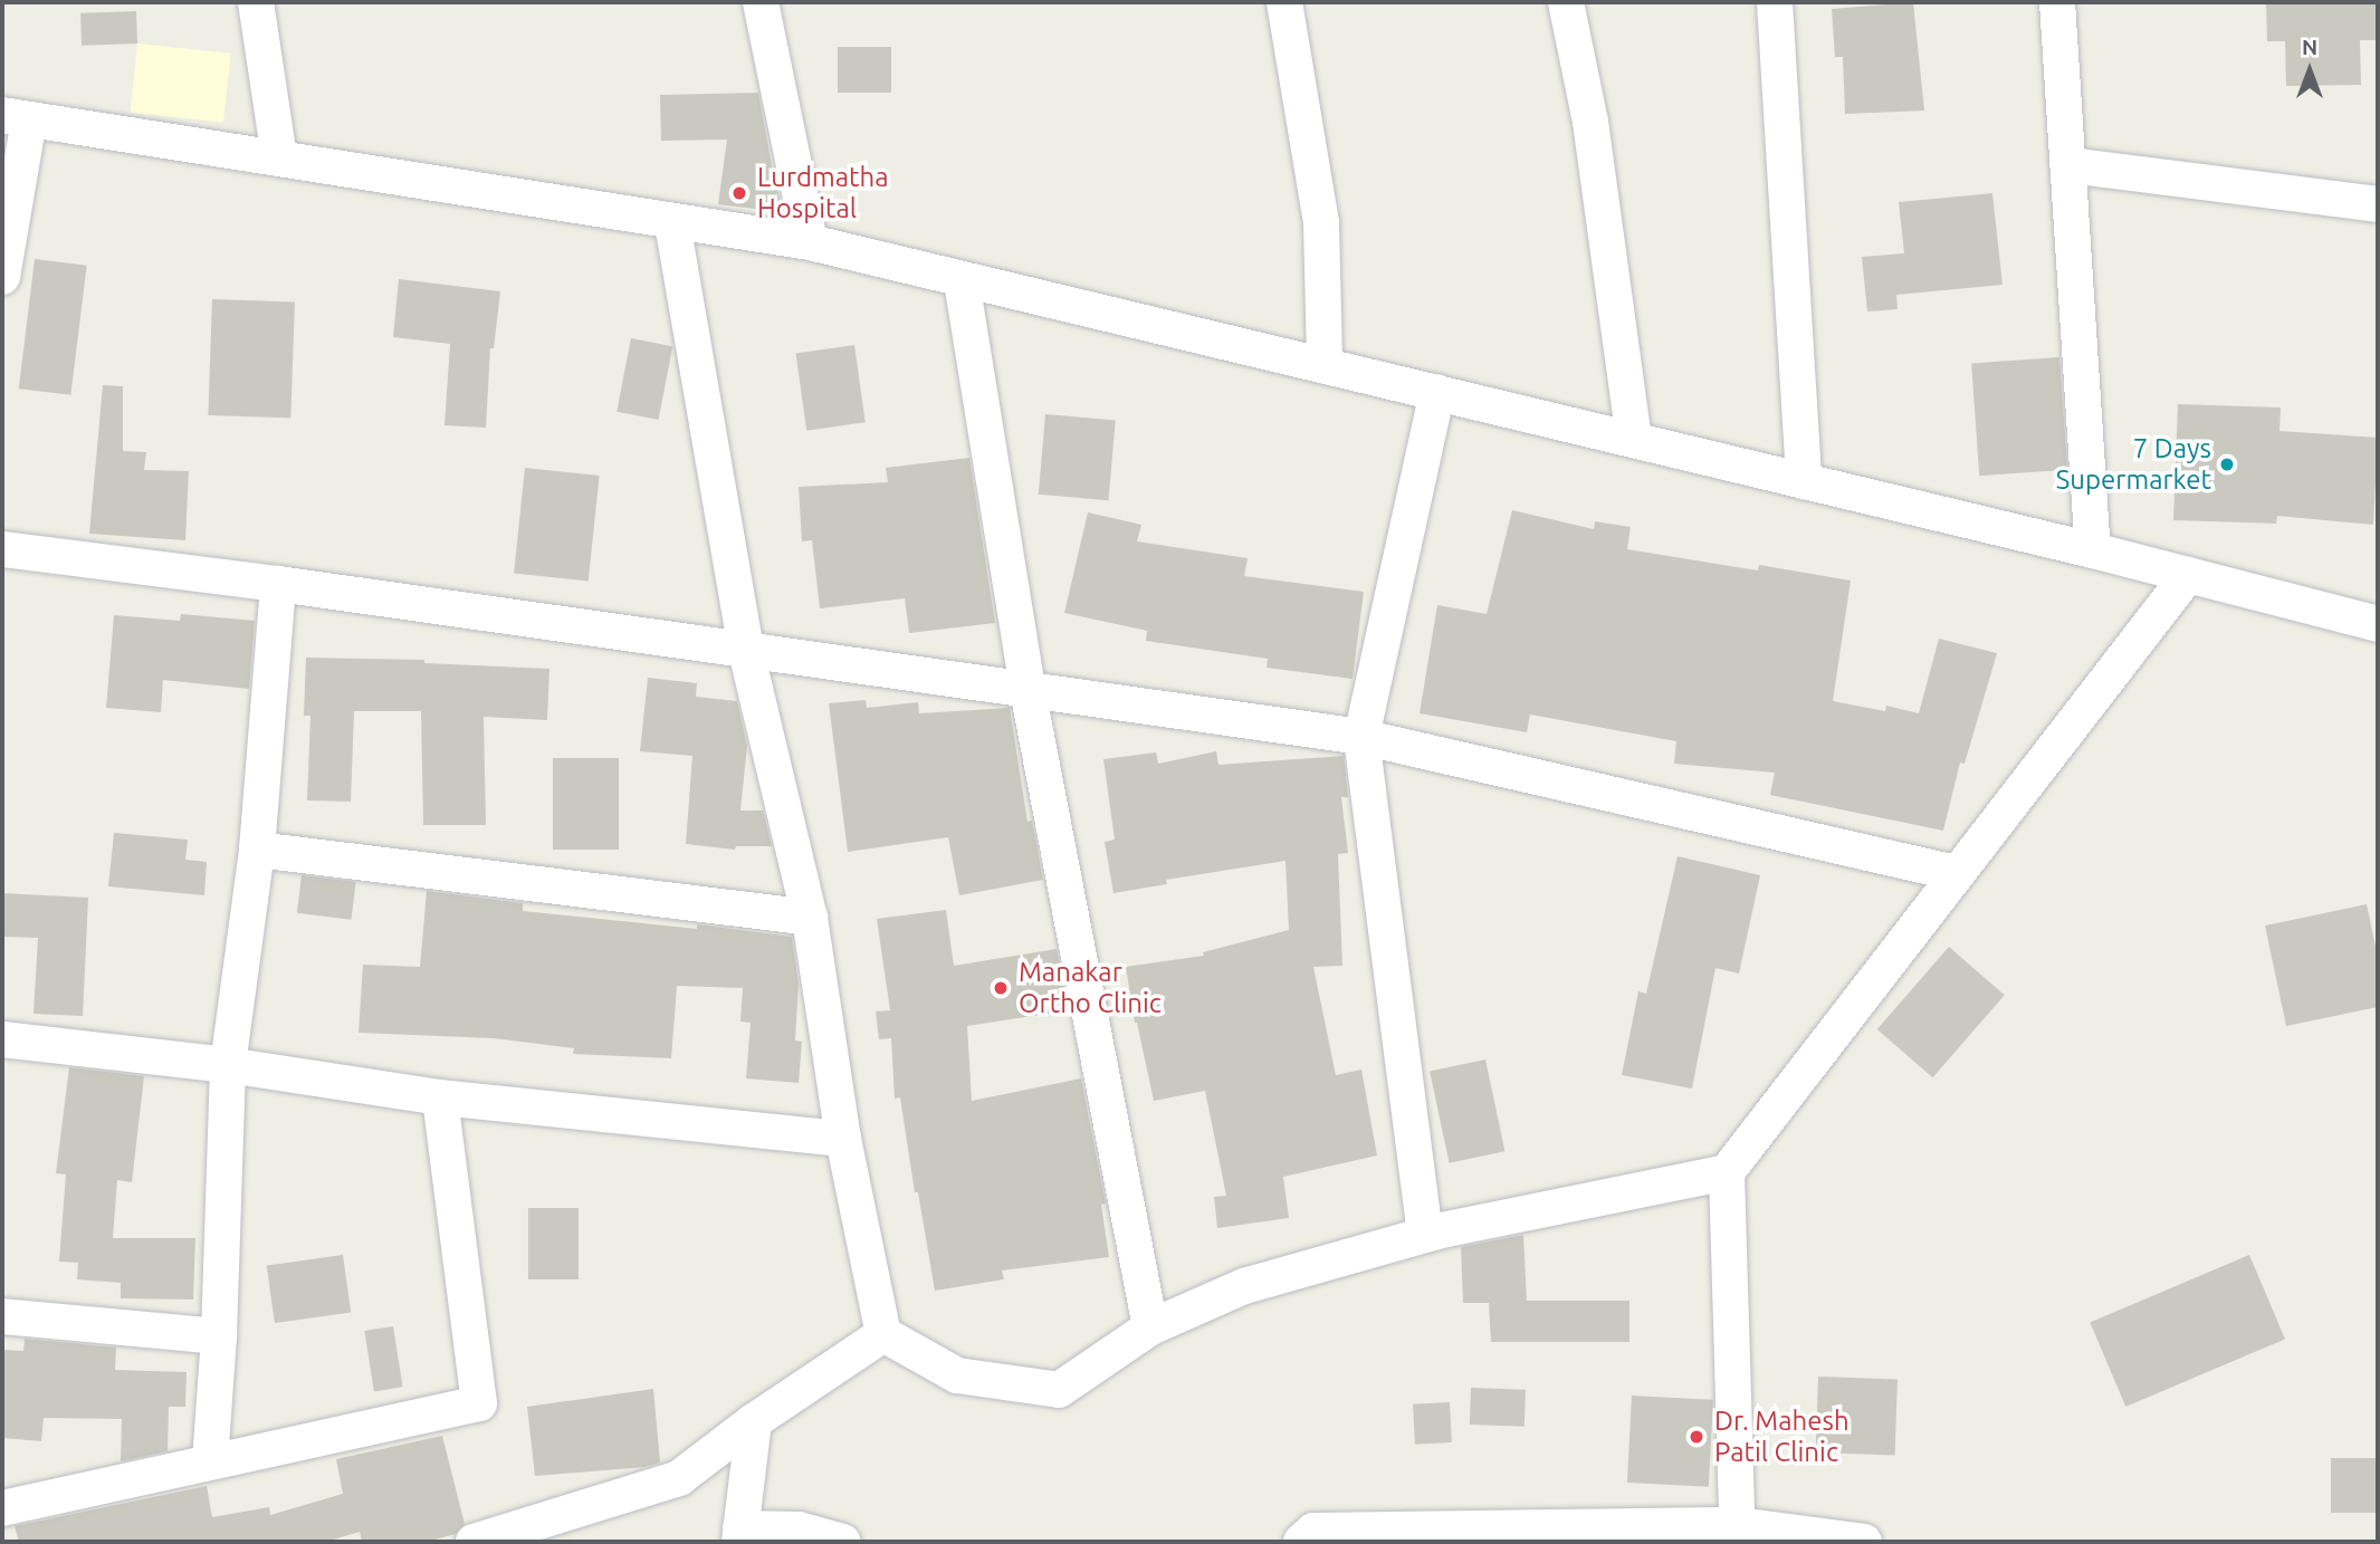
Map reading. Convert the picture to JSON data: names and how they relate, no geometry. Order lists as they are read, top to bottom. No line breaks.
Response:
{"places":["Lurdmatha Hospital","7 Days Supermarket","Manakar Ortho Clinic","Dr. Mahesh Patil Clinic"],"north":"top"}
